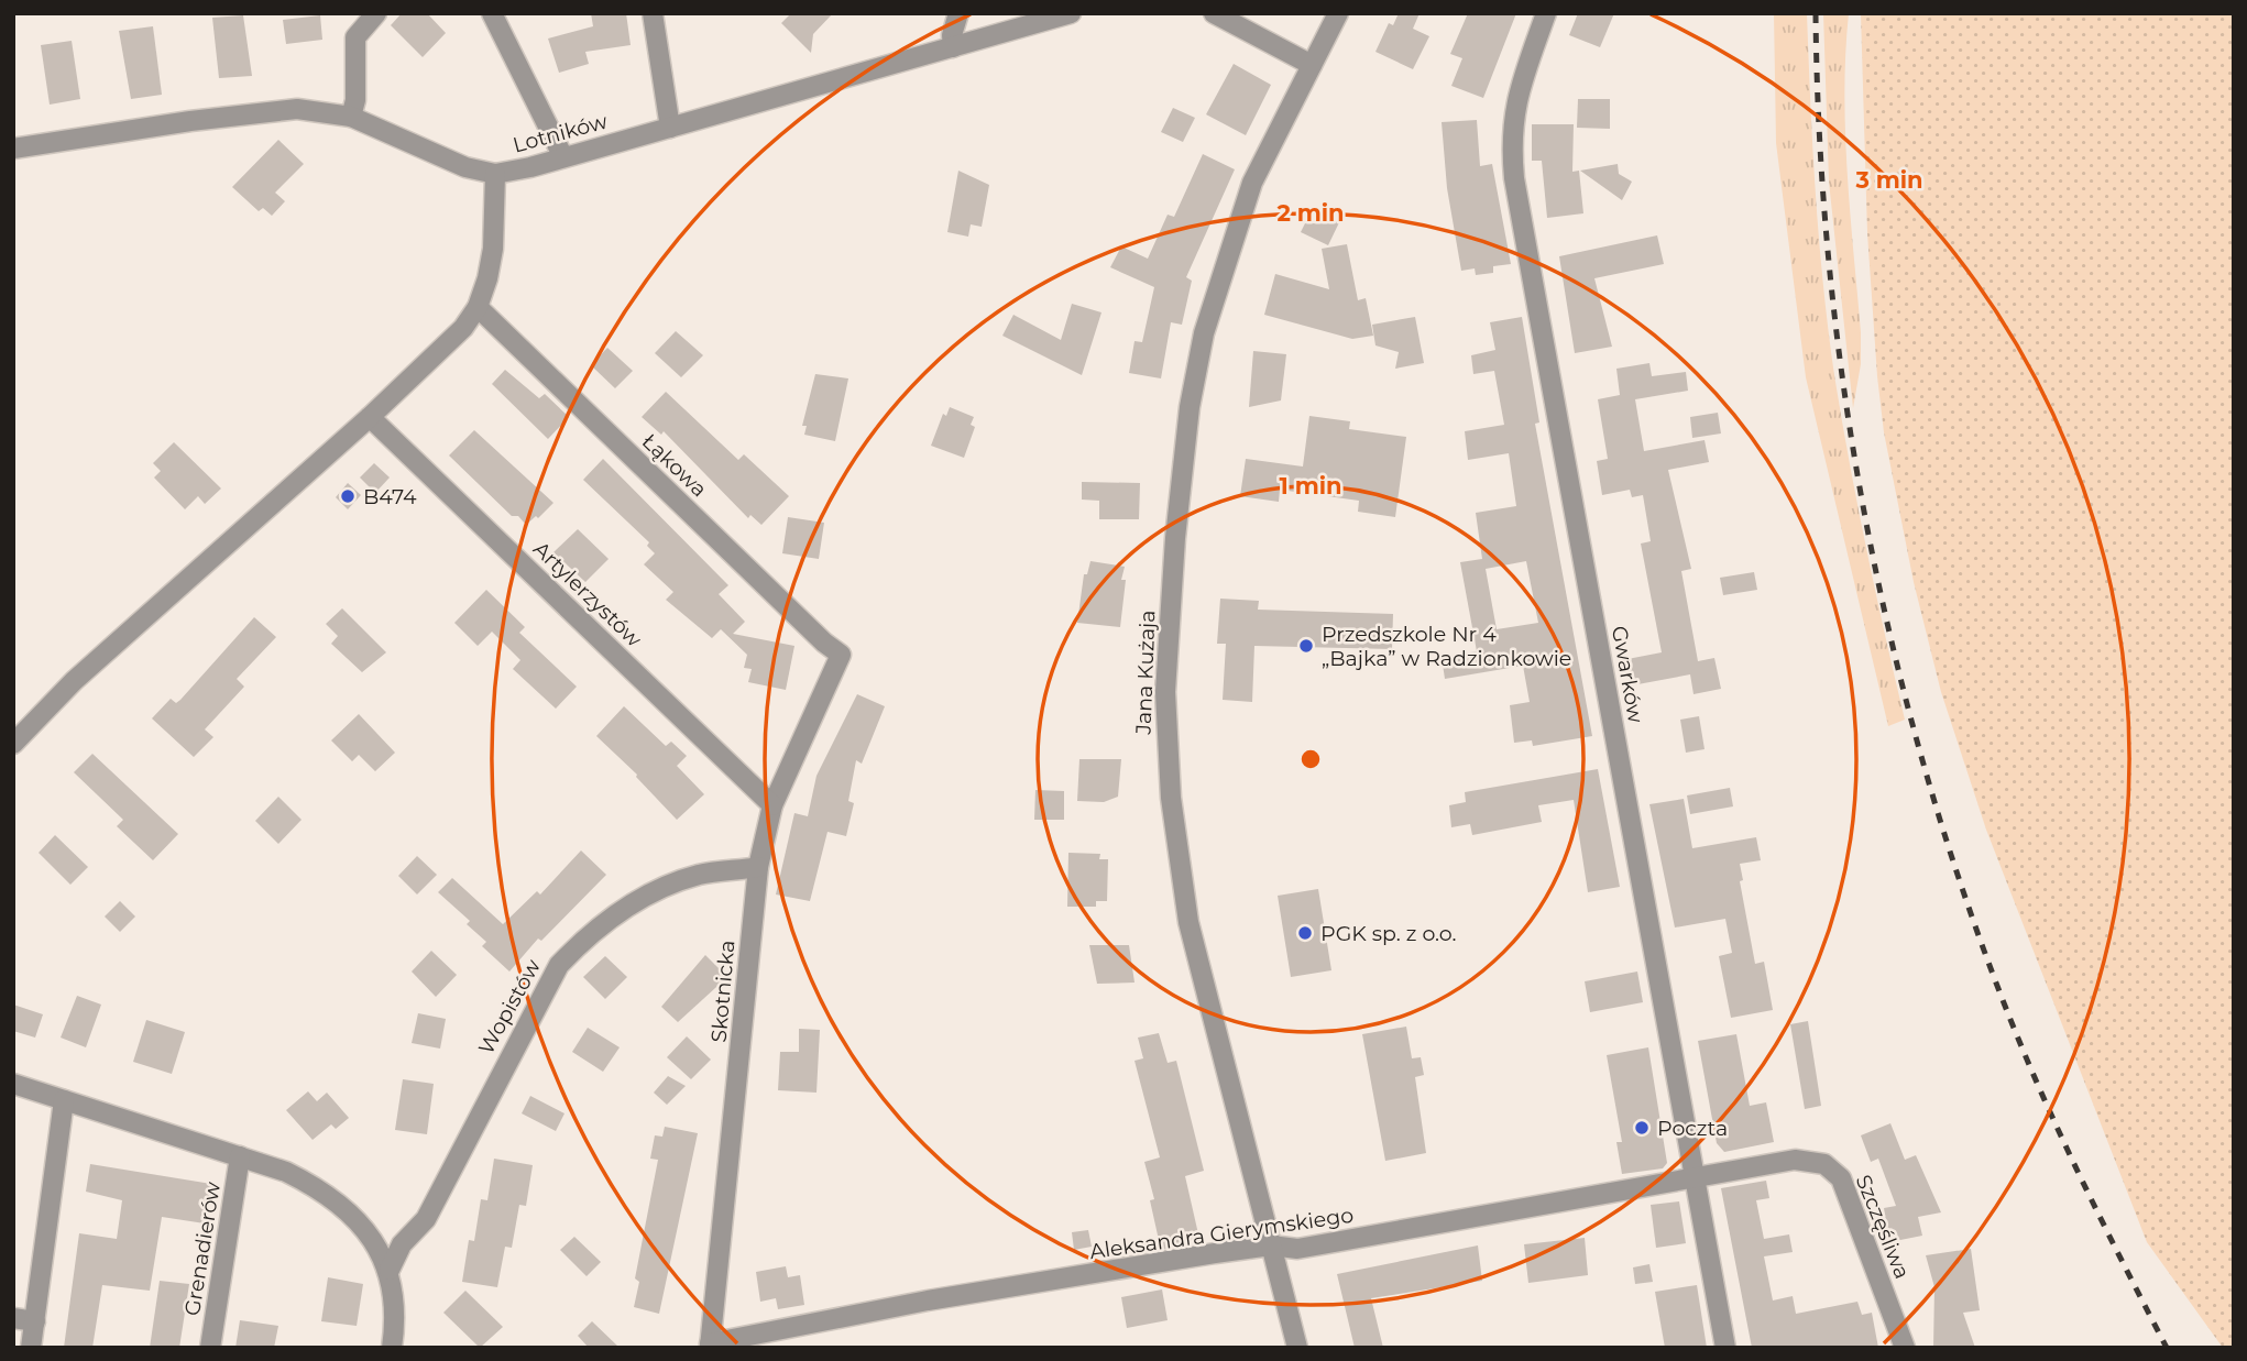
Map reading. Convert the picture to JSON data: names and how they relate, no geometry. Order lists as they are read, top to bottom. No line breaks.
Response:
{"streets":{"street":["Lotników","Łąkowa","Artylerzystów","Jana Kużaja","Gwarków","Skotnicka","Wopistów","Szczęśliwa","Aleksandra Gierymskiego","Grenadierów"]},"crossings":[["Łąkowa","Skotnicka"],["Artylerzystów","Skotnicka"],["Jana Kużaja","Aleksandra Gierymskiego"],["Gwarków","Szczęśliwa"],["Gwarków","Aleksandra Gierymskiego"],["Skotnicka","Wopistów"],["Skotnicka","Aleksandra Gierymskiego"],["Szczęśliwa","Aleksandra Gierymskiego"]],"places":["B474","Przedszkole Nr 4 „Bajka” w Radzionkowie","PGK sp. z o.o.","Poczta"],"rings":["3 min","2 min","1 min"]}
